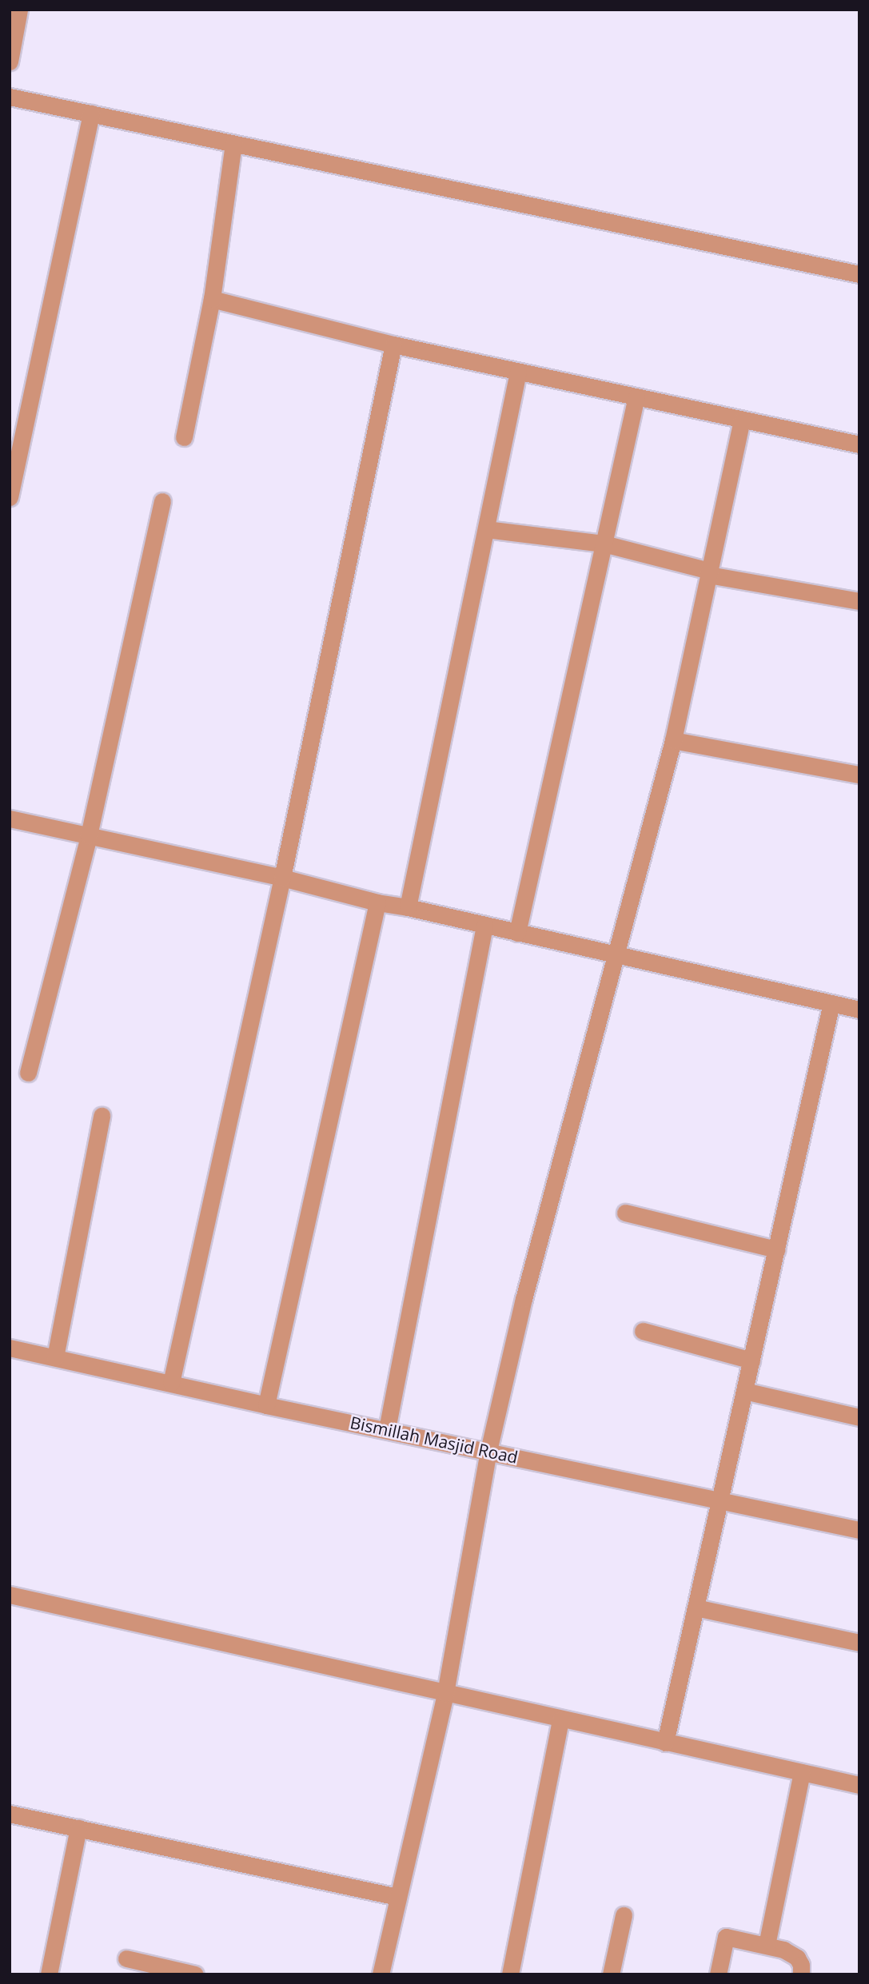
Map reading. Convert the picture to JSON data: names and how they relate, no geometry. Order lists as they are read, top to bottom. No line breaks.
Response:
{"streets":{"street":["Bismillah Masjid Road"]}}
